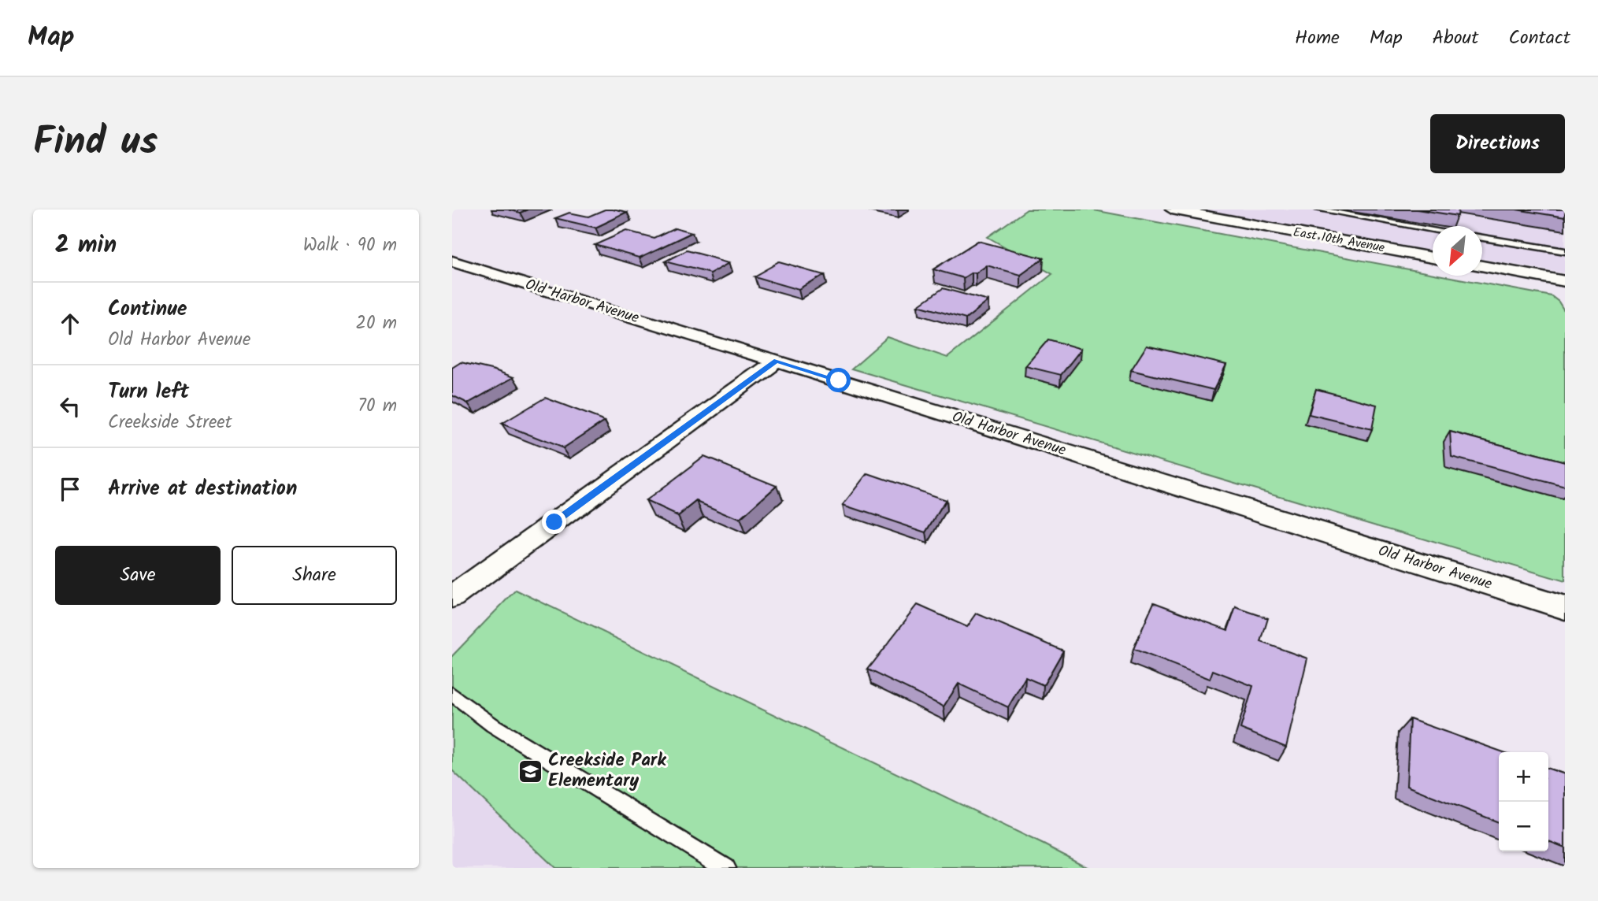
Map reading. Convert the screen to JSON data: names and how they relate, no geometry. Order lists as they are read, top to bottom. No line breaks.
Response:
{"streets":{"street":["East 10th Avenue","Old Harbor Avenue"]},"places":{"school or university":["Creekside Park Elementary"]},"north":"bottom left","page":{"header":"Map","nav":["Home","Map","About","Contact"],"title":"Find us","buttons":["Directions",["Save","Share"]],"heading":["2 min","Walk · 90 m"],"list":[["Continue","Old Harbor Avenue","20 m"],["Turn left","Creekside Street","70 m"],"Arrive at destination"],"map_buttons":["+","−"]}}
